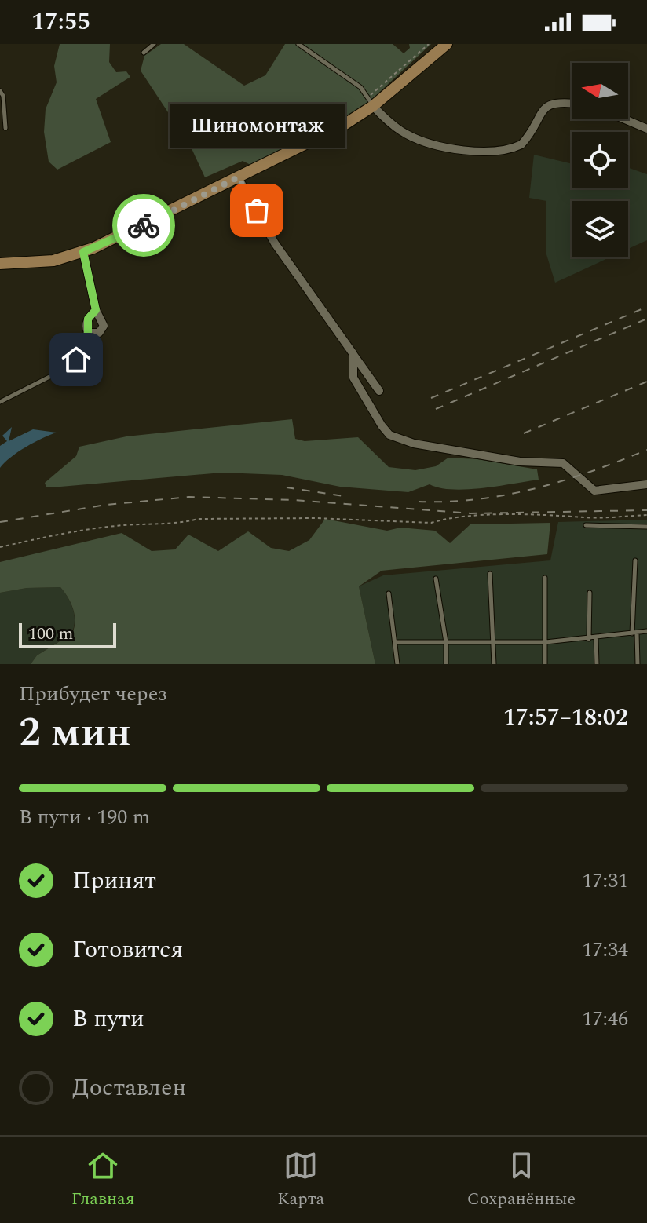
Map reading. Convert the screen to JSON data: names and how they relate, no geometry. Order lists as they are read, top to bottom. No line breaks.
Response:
{"places":["Шиномонтаж"],"scale_bar":"100 m","north":"left","page":{"status":"17:55","bubble":"Шиномонтаж","scale":"100 m","heading":["2 мин","Прибудет через","17:57–18:02"],"bar":"В пути · 190 m","list":[["Принят","17:31"],["Готовится","17:34"],["В пути","17:46"],"Доставлен"],"tabs":["Главная","Карта","Сохранённые"]}}
